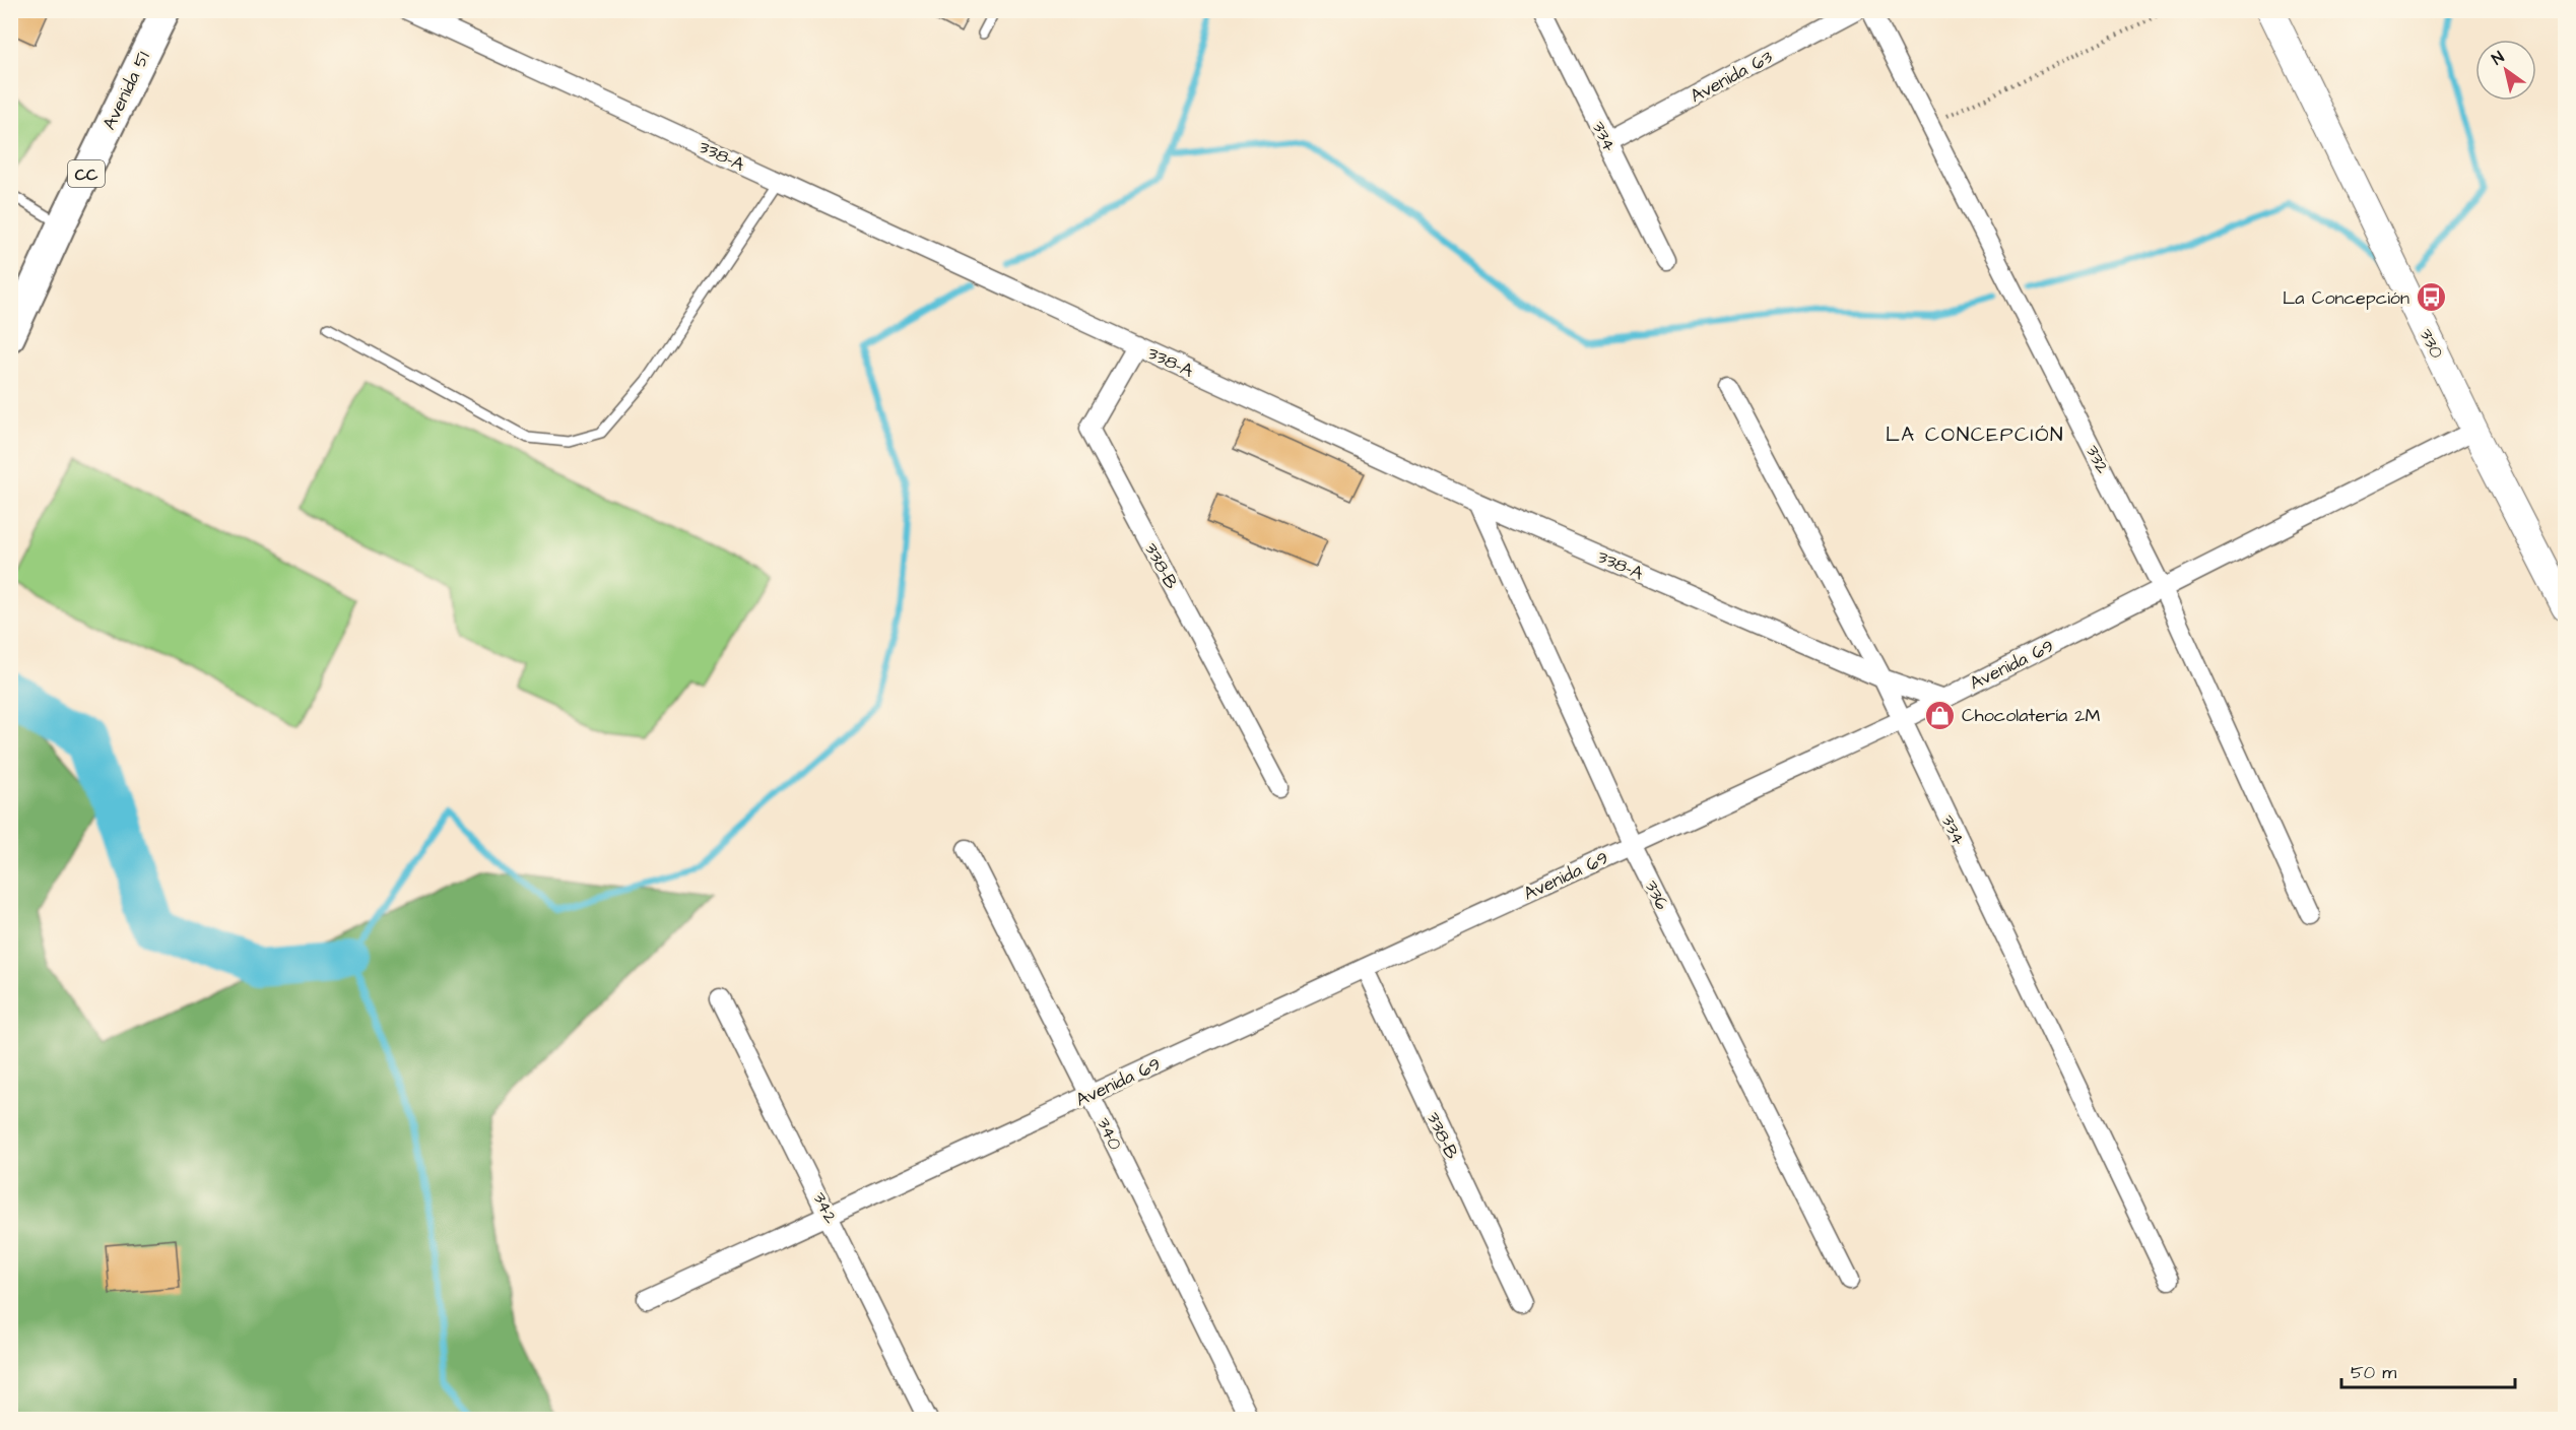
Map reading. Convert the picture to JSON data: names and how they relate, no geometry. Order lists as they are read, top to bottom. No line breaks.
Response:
{"streets":{"main road":["Avenida 51","CC"],"street":["Avenida 63","334","338-A","330","332","338-B","Avenida 69","336","340","342"]},"crossings":[["Avenida 63","334"],["334","338-A"],["334","Avenida 69"],["338-A","338-B"],["338-A","Avenida 69"],["338-A","336"],["330","Avenida 69"],["332","Avenida 69"],["338-B","Avenida 69"],["Avenida 69","336"],["Avenida 69","340"],["Avenida 69","342"]],"districts":["LA CONCEPCIÓN"],"places":{"bus stop":["La Concepción"],"shop":["Chocolatería 2M"]},"scale_bar":"50 m","north":"top left"}
